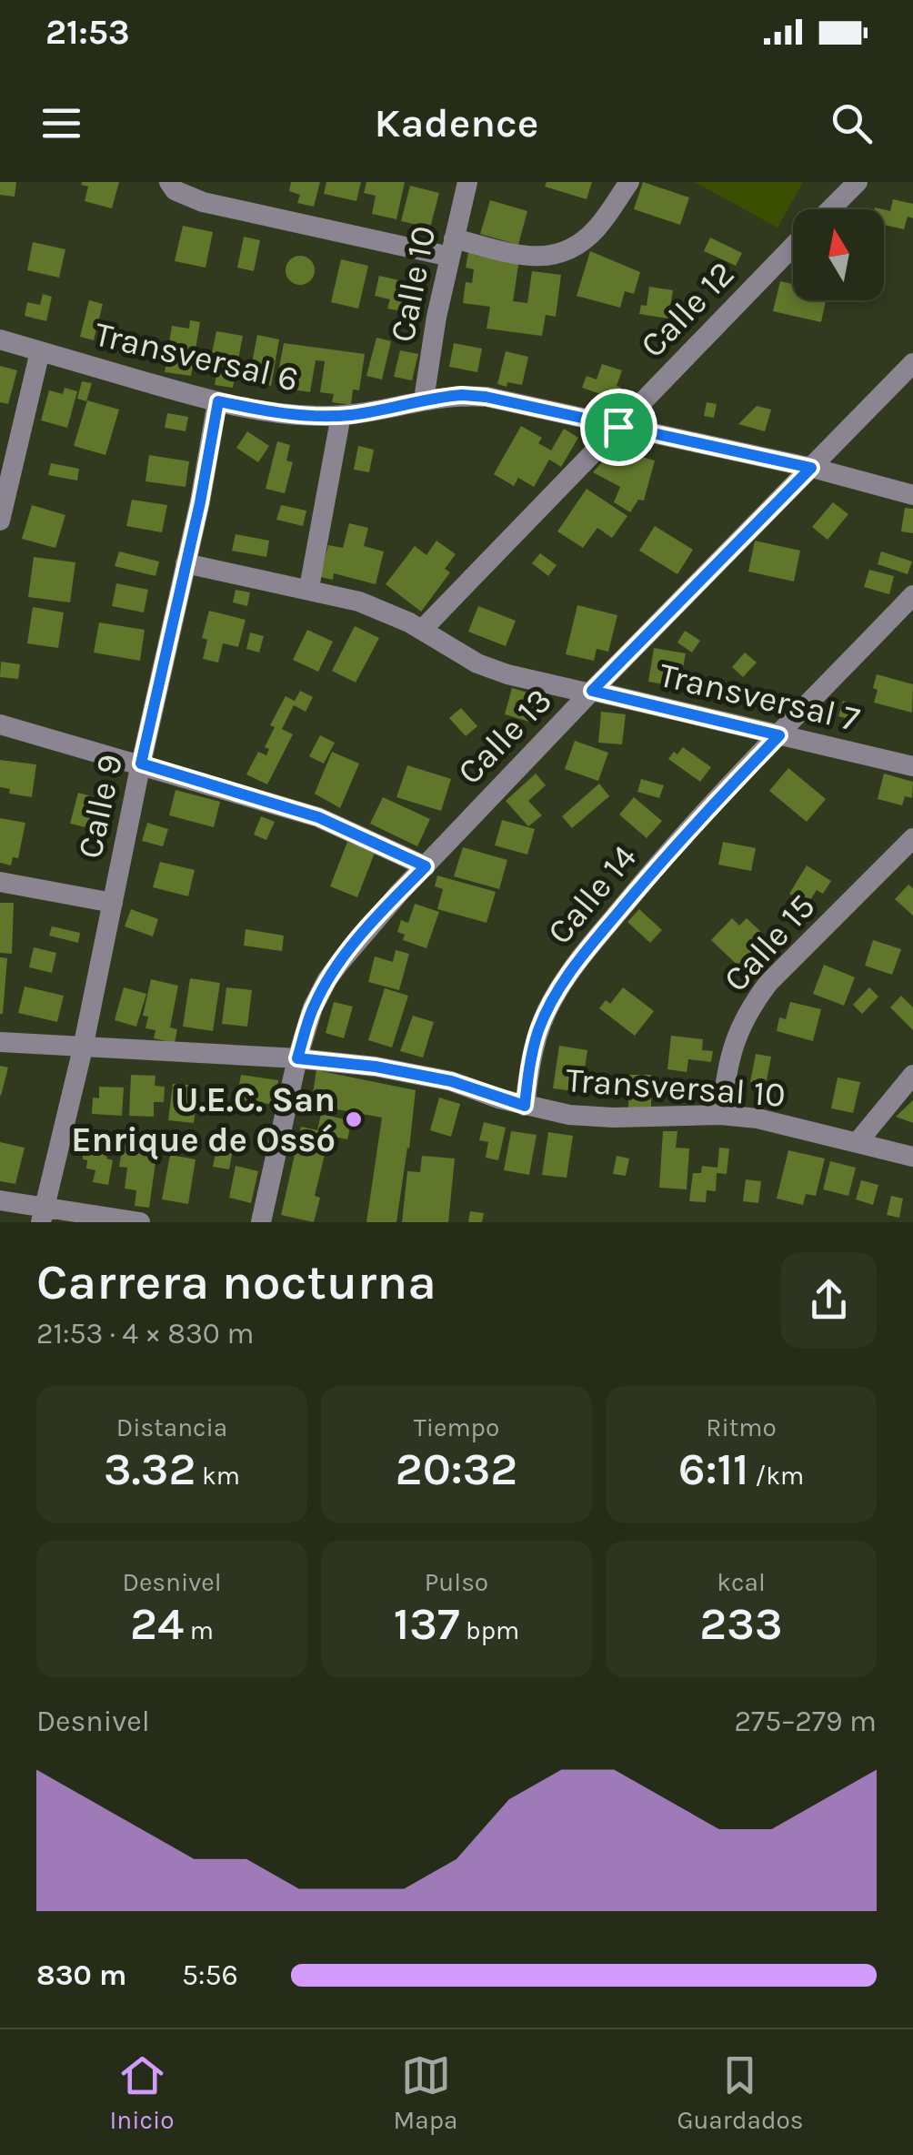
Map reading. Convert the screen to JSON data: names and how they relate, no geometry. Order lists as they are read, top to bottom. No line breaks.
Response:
{"streets":{"street":["Calle 10","Calle 12","Transversal 6","Transversal 7","Calle 13","Calle 9","Calle 14","Calle 15","Transversal 10"]},"crossings":[["Calle 10","Transversal 6"],["Calle 12","Transversal 6"],["Calle 12","Transversal 7"],["Transversal 6","Calle 13"],["Transversal 6","Calle 9"],["Transversal 7","Calle 13"],["Transversal 7","Calle 9"],["Transversal 7","Calle 14"],["Calle 13","Transversal 10"],["Calle 9","Transversal 10"],["Calle 14","Transversal 10"],["Calle 15","Transversal 10"]],"places":["U.E.C. San Enrique de Ossó"],"north":"top","page":{"status":"21:53","header":"Kadence","heading":["Carrera nocturna","21:53 · 4 × 830 m"],"stats":[["Distancia","3.32 km"],["Tiempo","20:32"],["Ritmo","6:11 /km"],["Desnivel","24 m"],["Pulso","137 bpm"],["kcal","233"]],"chart":["Desnivel","275–279 m"],"list":[{"name":"830 m","note":"5:56"}],"tabs":["Inicio","Mapa","Guardados"]}}
